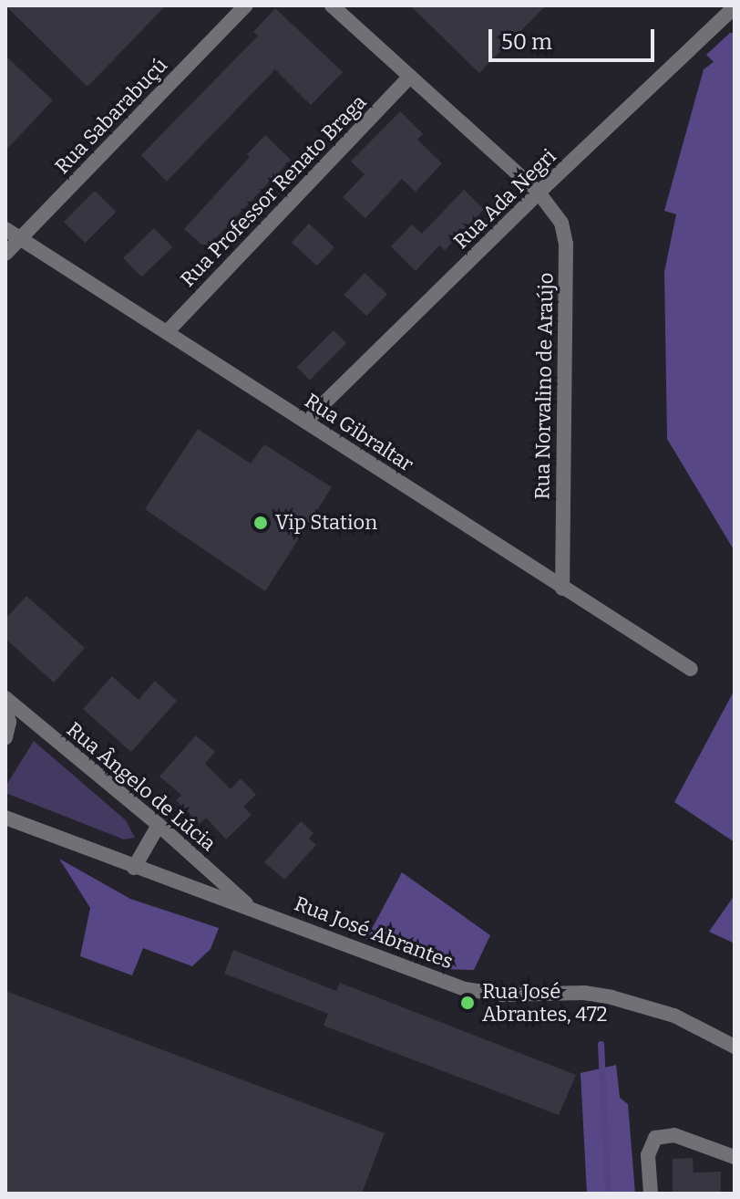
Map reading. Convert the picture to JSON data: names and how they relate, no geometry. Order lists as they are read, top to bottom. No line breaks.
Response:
{"streets":{"street":["Rua Sabarabuçú","Rua Professor Renato Braga","Rua Ada Negri","Rua Norvalino de Araújo","Rua Gibraltar","Rua Ângelo de Lúcia","Rua José Abrantes"]},"crossings":[["Rua Sabarabuçú","Rua Gibraltar"],["Rua Professor Renato Braga","Rua Norvalino de Araújo"],["Rua Professor Renato Braga","Rua Gibraltar"],["Rua Ada Negri","Rua Norvalino de Araújo"],["Rua Ada Negri","Rua Gibraltar"],["Rua Norvalino de Araújo","Rua Gibraltar"],["Rua Ângelo de Lúcia","Rua José Abrantes"]],"places":["Vip Station","Rua José Abrantes, 472"],"scale_bar":"50 m"}
